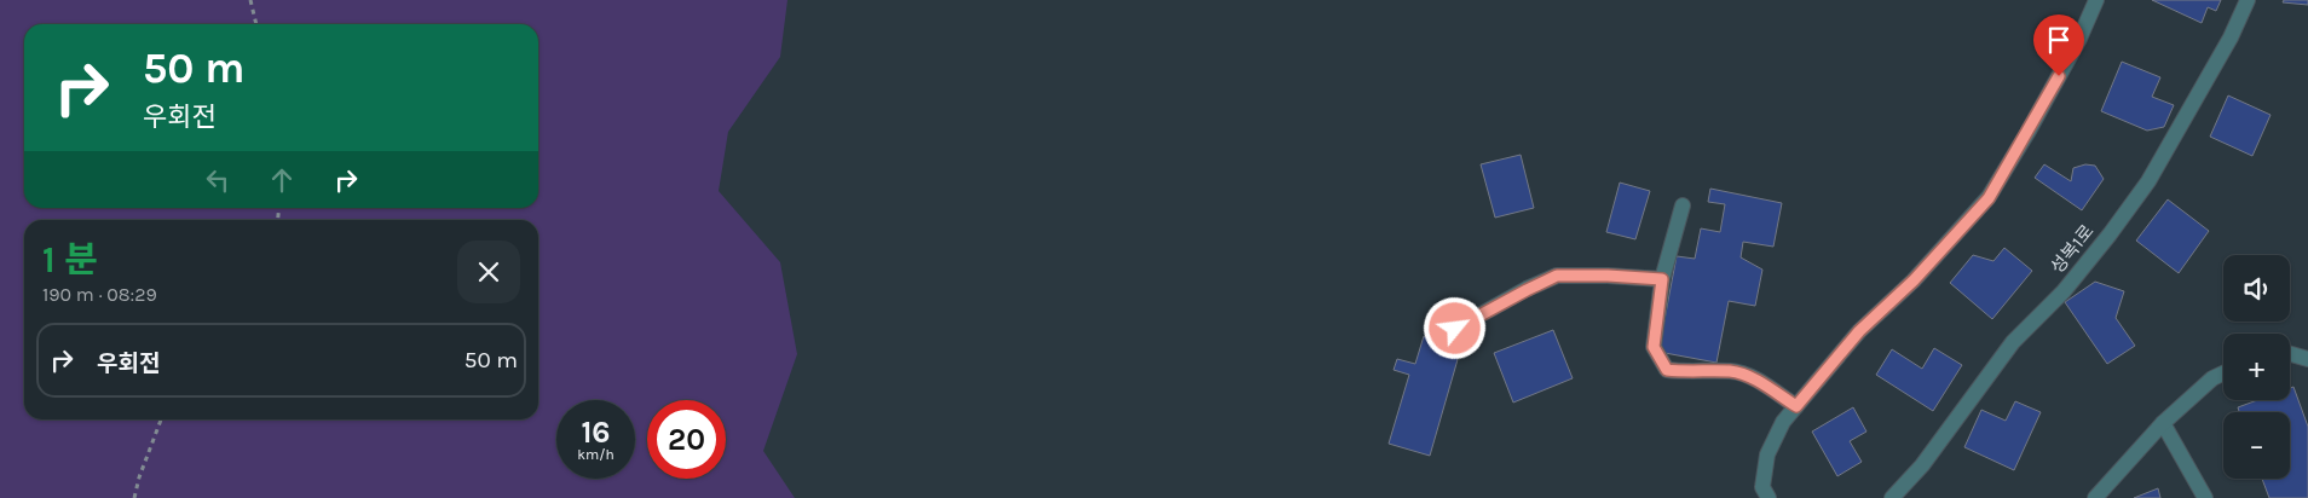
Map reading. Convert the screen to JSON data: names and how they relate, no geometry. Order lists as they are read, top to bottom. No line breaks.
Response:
{"streets":{"street":["성복1로"]},"page":{"turn":["50 m","우회전"],"heading":["1 분","190 m · 08:29"],"map_buttons":["+","−"],"list":[{"name":"우회전","value":"50 m"}],"speed":"16 km/h","limit":"20"}}
